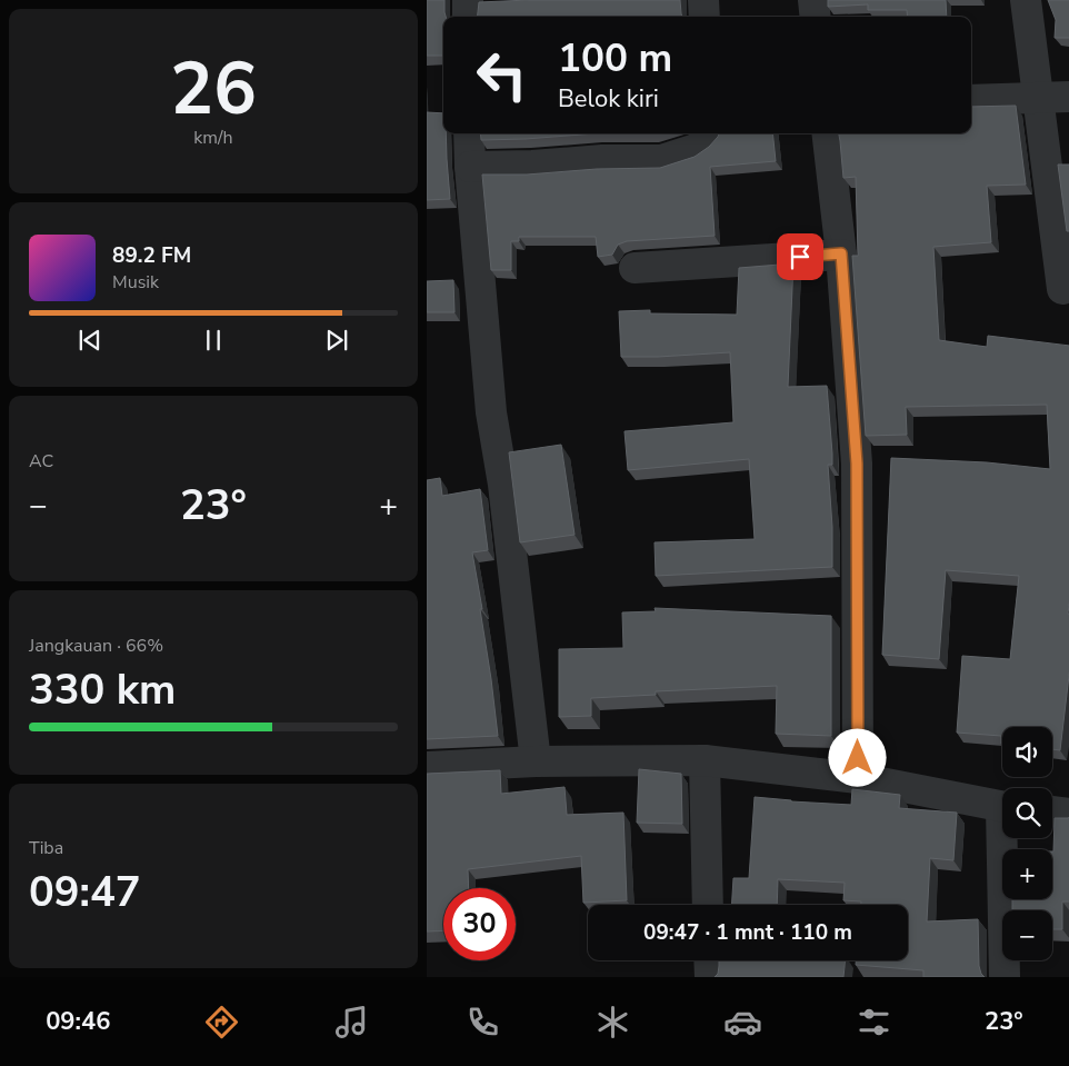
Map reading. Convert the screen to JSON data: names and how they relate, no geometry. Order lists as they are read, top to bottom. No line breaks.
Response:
{"page":{"tile":[["26","km/h"],"AC",["Jangkauan · 66%","330 km"],["Tiba","09:47"]],"turn":["100 m","Belok kiri"],"song":["89.2 FM","Musik"],"heat":["−","23°","+"],"map_buttons":["+","−"],"limit":"30","trip":"09:47 · 1 mnt · 110 m","tabs":["09:46","23°"]}}
